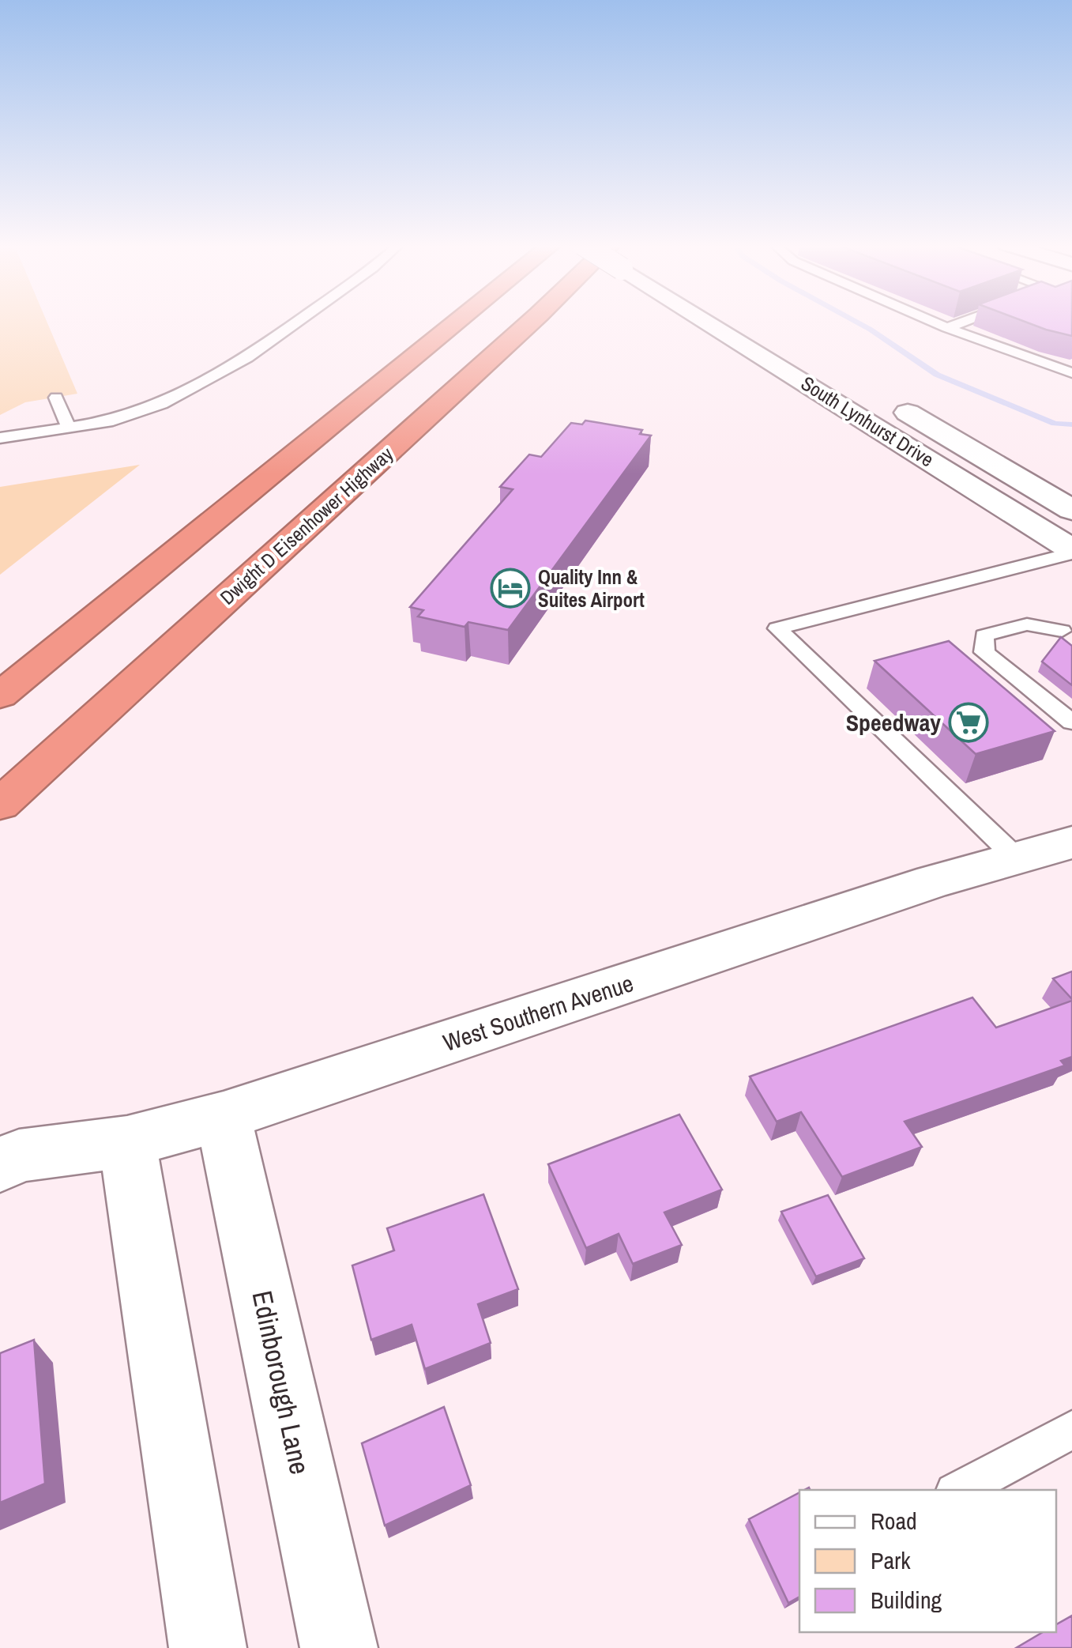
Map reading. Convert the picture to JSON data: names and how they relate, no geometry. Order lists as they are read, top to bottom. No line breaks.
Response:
{"streets":{"highway":["Dwight D Eisenhower Highway"],"main road":["South Lynhurst Drive","West Southern Avenue","Edinborough Lane"]},"crossings":[["West Southern Avenue","Edinborough Lane"]],"places":{"hotel":["Quality Inn & Suites Airport"],"supermarket":["Speedway"]},"legend":["Road","Park","Building"]}
